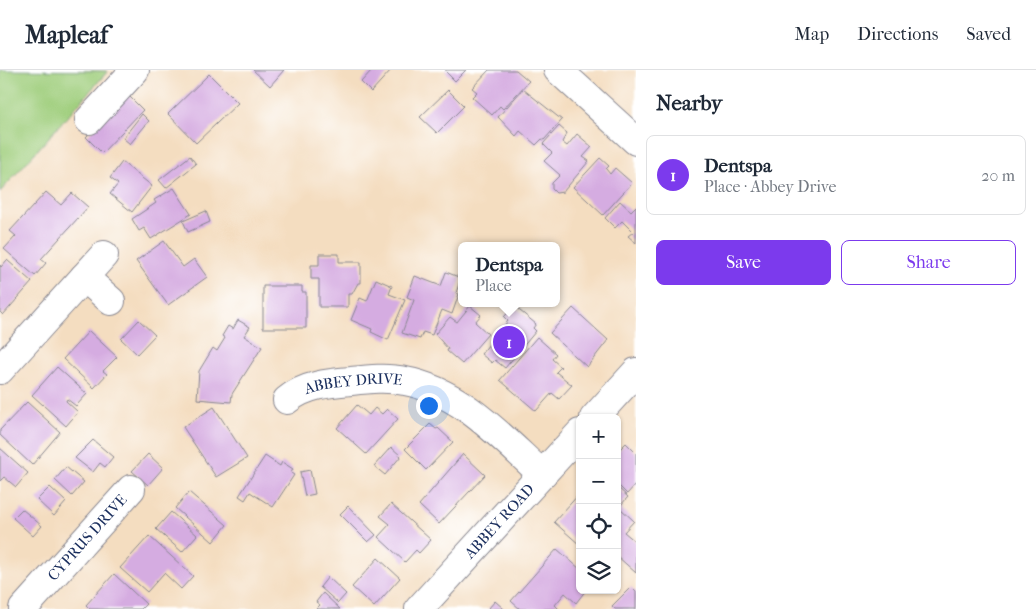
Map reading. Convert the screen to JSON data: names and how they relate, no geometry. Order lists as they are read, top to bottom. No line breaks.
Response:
{"streets":{"street":["ABBEY DRIVE","ABBEY ROAD","CYPRUS DRIVE"]},"crossings":[["ABBEY DRIVE","ABBEY ROAD"]],"page":{"header":"Mapleaf","nav":["Map","Directions","Saved"],"heading":"Nearby","list":[{"mark":"1","name":"Dentspa","note":"Place · Abbey Drive","value":"20 m"}],"buttons":["Save","Share"],"popup":["Dentspa","Place"],"pins":"1","map_buttons":["+","−"]}}
